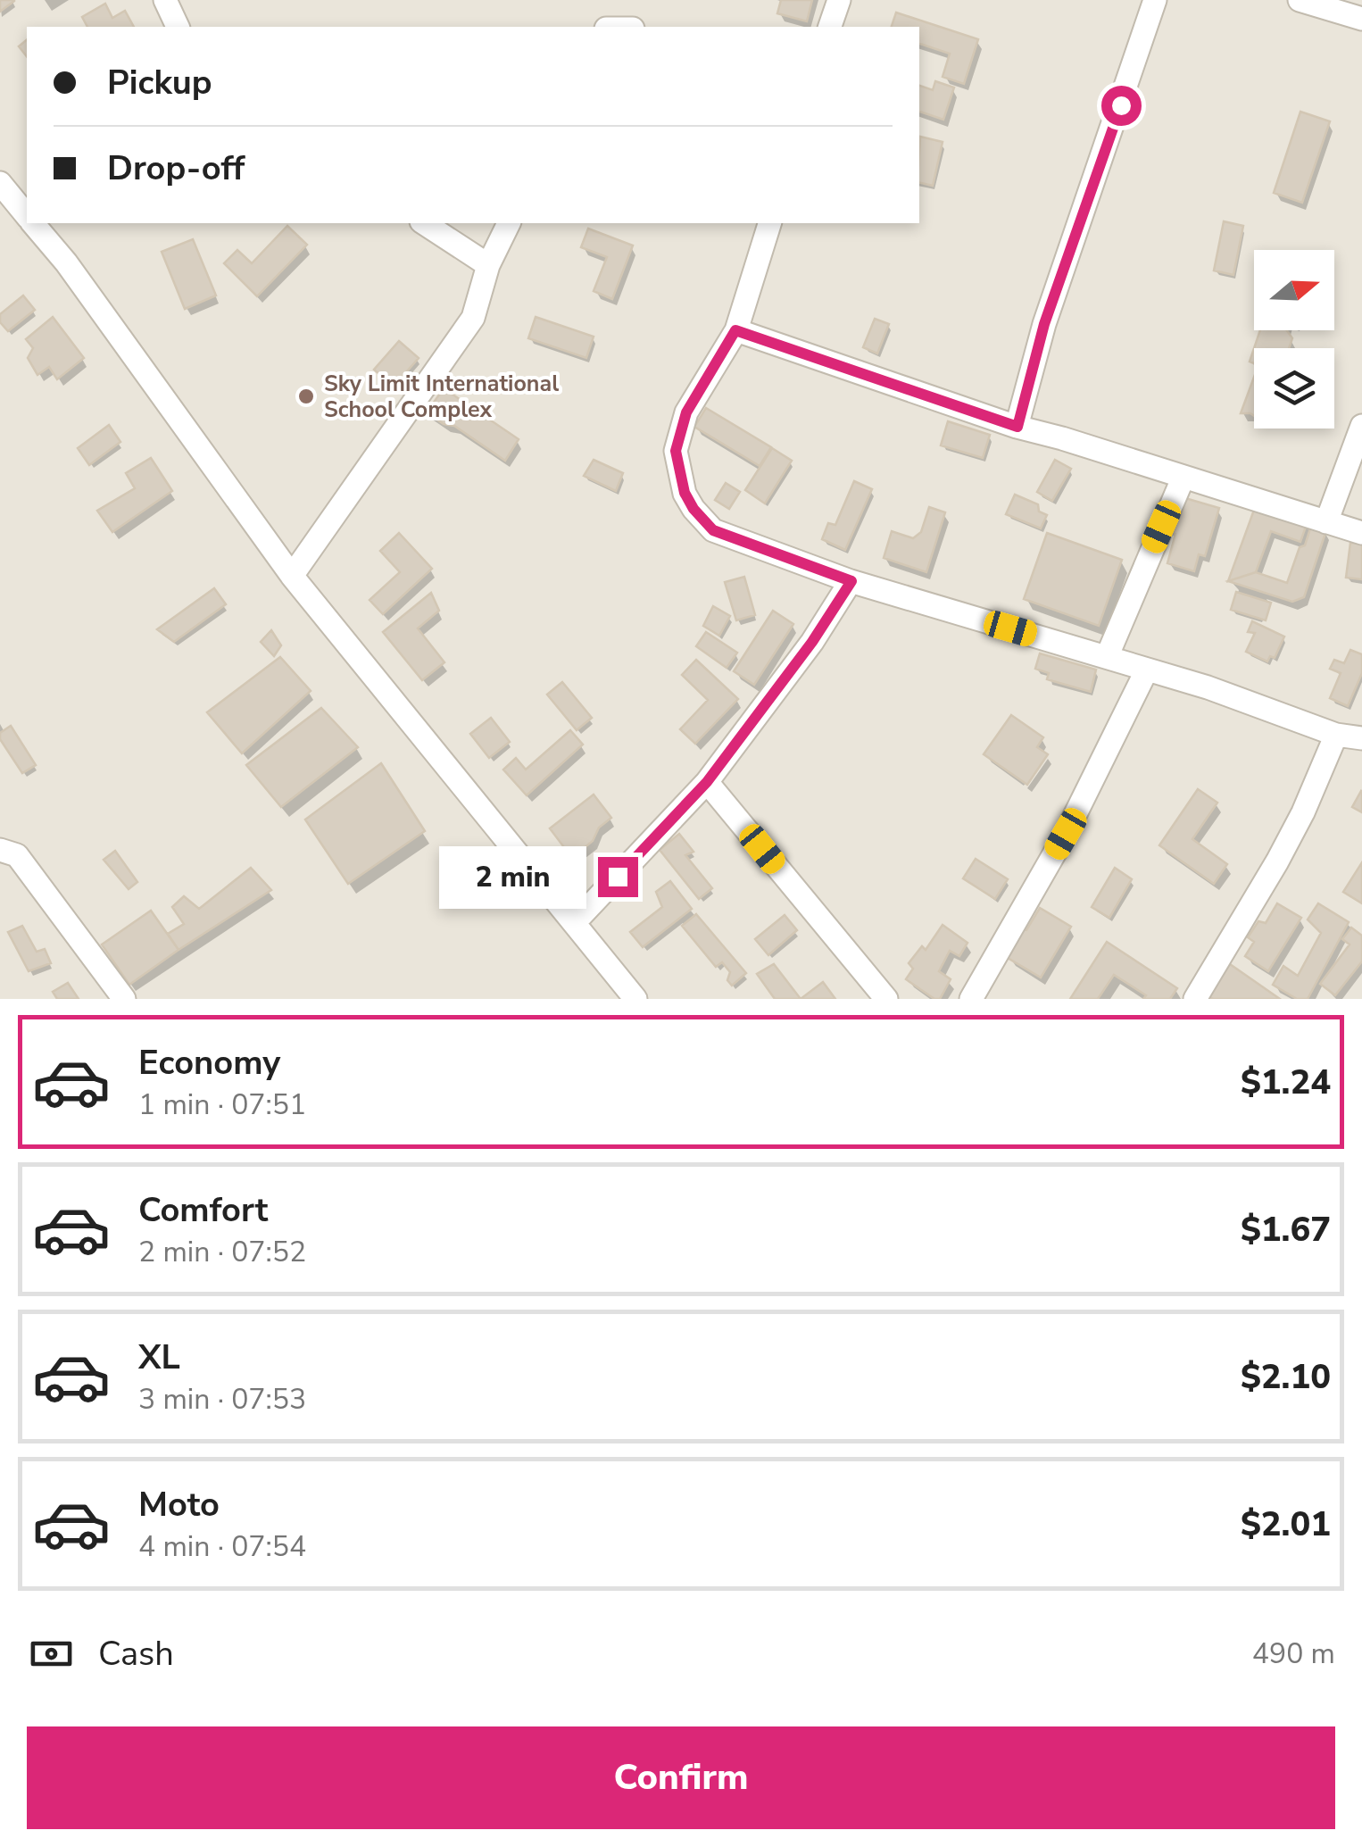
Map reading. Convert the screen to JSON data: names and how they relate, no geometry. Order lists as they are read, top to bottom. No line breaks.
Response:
{"places":["Sky Limit International School Complex"],"north":"right","page":{"banner":["Pickup","Drop-off"],"bubble":"2 min","list":[{"name":"Economy","note":"1 min · 07:51","value":"$1.24"},{"name":"Comfort","note":"2 min · 07:52","value":"$1.67"},{"name":"XL","note":"3 min · 07:53","value":"$2.10"},{"name":"Moto","note":"4 min · 07:54","value":"$2.01"}],"pay":["Cash","490 m"],"buttons":"Confirm"}}
